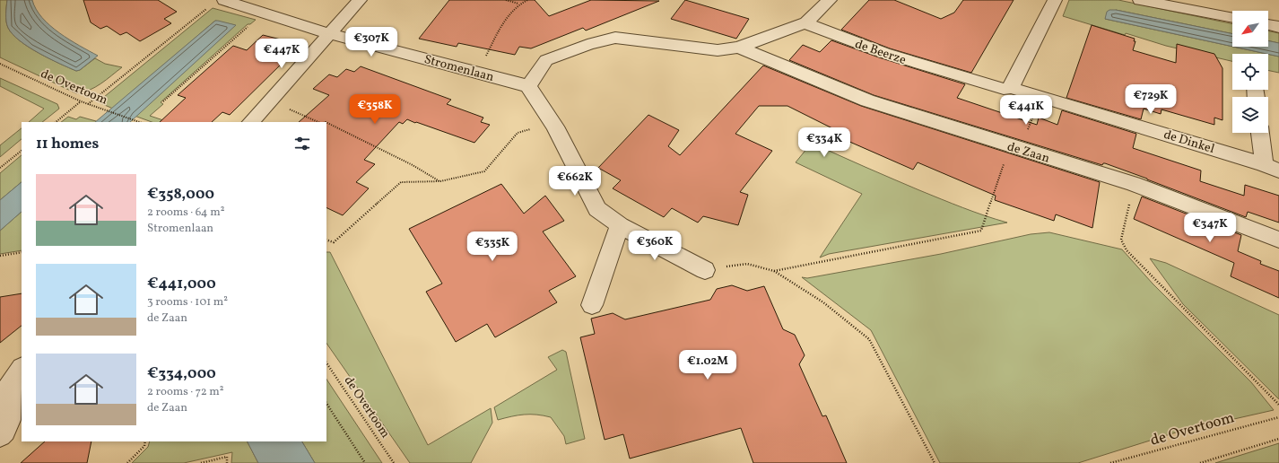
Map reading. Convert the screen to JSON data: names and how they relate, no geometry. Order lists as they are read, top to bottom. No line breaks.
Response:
{"streets":{"street":["de Beerze","Stromenlaan","de Dinkel","de Zaan"],"path":["de Overtoom"]},"crossings":[["de Beerze","de Dinkel"]],"north":"bottom left","page":{"price":["€307K","€447K","€729K","€358K","€441K","€334K","€662K","€347K","€360K","€335K","€1.02M"],"heading":"11 homes","list":[{"name":"€358,000","note":"2 rooms · 64 m² · Stromenlaan"},{"name":"€441,000","note":"3 rooms · 101 m² · de Zaan"},{"name":"€334,000","note":"2 rooms · 72 m² · de Zaan"}]}}
